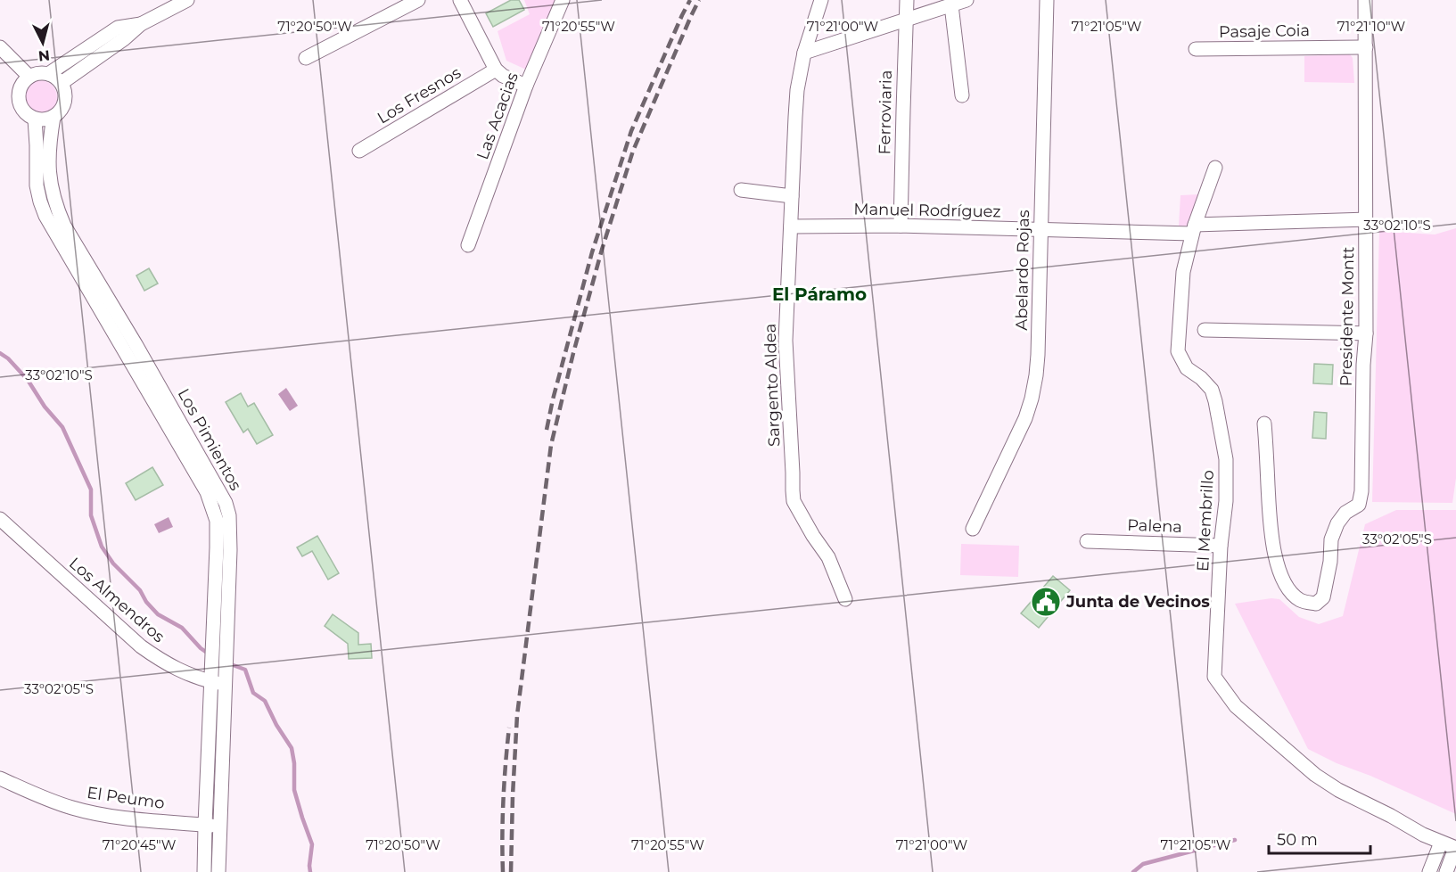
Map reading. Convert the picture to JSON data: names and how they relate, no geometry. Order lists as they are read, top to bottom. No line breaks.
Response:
{"streets":{"street":["Pasaje Coia","Los Fresnos","Ferroviaria","Las Acacias","Manuel Rodríguez","Abelardo Rojas","Presidente Montt","Sargento Aldea","Los Pimientos","El Membrillo","Palena","Los Almendros","El Peumo"]},"crossings":[["Pasaje Coia","Presidente Montt"],["Ferroviaria","Manuel Rodríguez"],["Manuel Rodríguez","Abelardo Rojas"],["Manuel Rodríguez","Presidente Montt"],["Manuel Rodríguez","Sargento Aldea"],["Manuel Rodríguez","El Membrillo"],["Los Pimientos","Los Almendros"],["Los Pimientos","El Peumo"],["El Membrillo","Palena"]],"districts":["El Páramo"],"places":{"public building":["Junta de Vecinos"]},"scale_bar":"50 m","north":"bottom","coordinates":["71°20'50\"W","71°20'55\"W","71°21'00\"W","71°21'05\"W","71°21'10\"W","33°02'10\"S","33°02'05\"S","71°20'45\"W"]}
